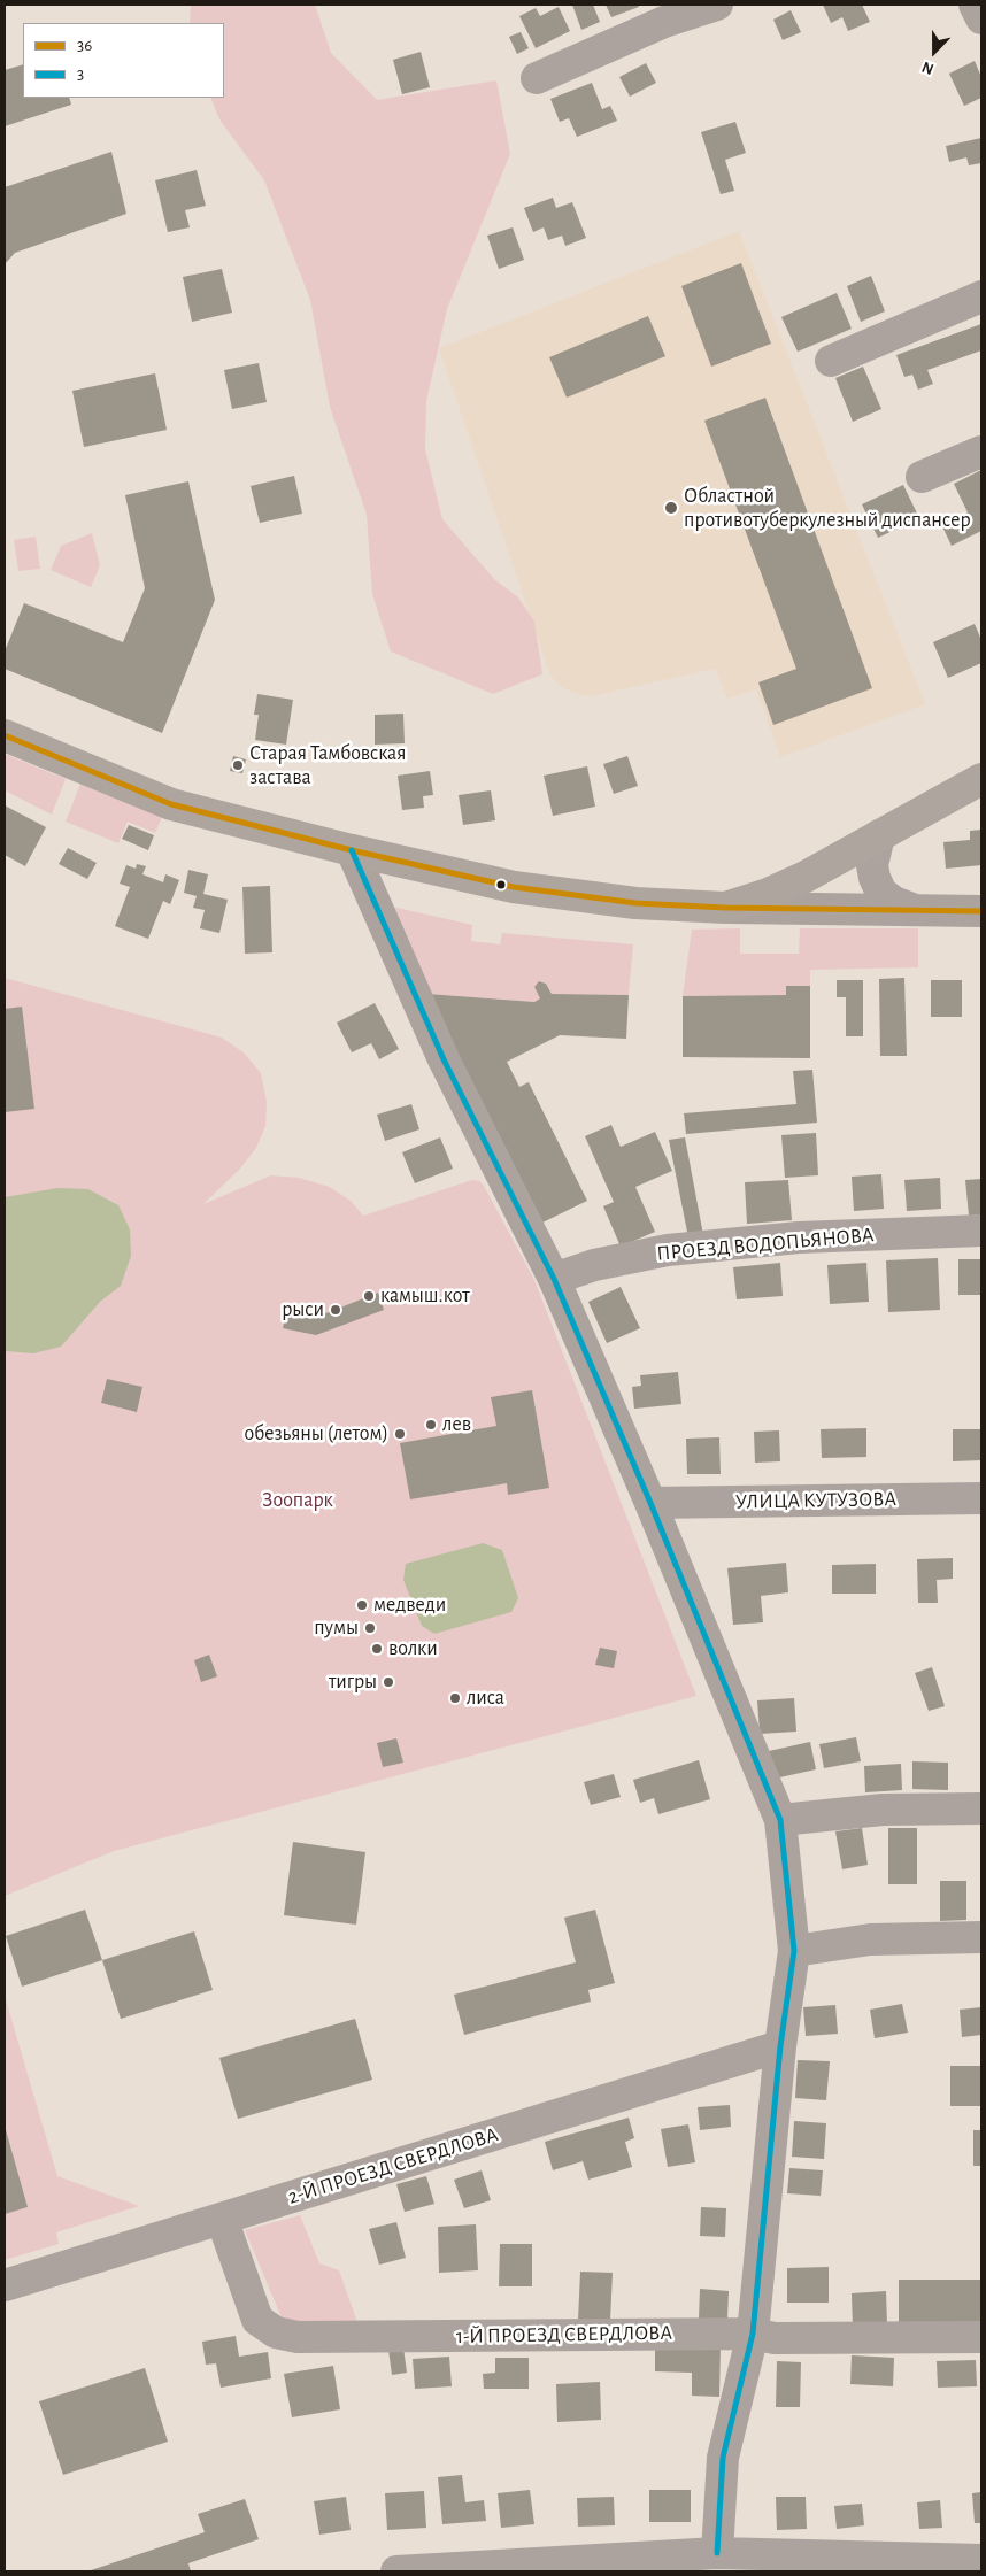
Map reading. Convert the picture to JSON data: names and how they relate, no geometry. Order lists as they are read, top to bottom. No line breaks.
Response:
{"streets":{"street":["ПРОЕЗД ВОДОПЬЯНОВА","УЛИЦА КУТУЗОВА","2-Й ПРОЕЗД СВЕРДЛОВА","1-Й ПРОЕЗД СВЕРДЛОВА"]},"crossings":[["2-Й ПРОЕЗД СВЕРДЛОВА","1-Й ПРОЕЗД СВЕРДЛОВА"]],"parks":["Зоопарк"],"places":["Областной противотуберкулезный диспансер","Старая Тамбовская застава","камыш.кот","рыси","лев","обезьяны (летом)","медведи","пумы","волки","тигры","лиса"],"lines":["transit line 36","transit line 3"],"legend":["36","3"],"north":"bottom"}
